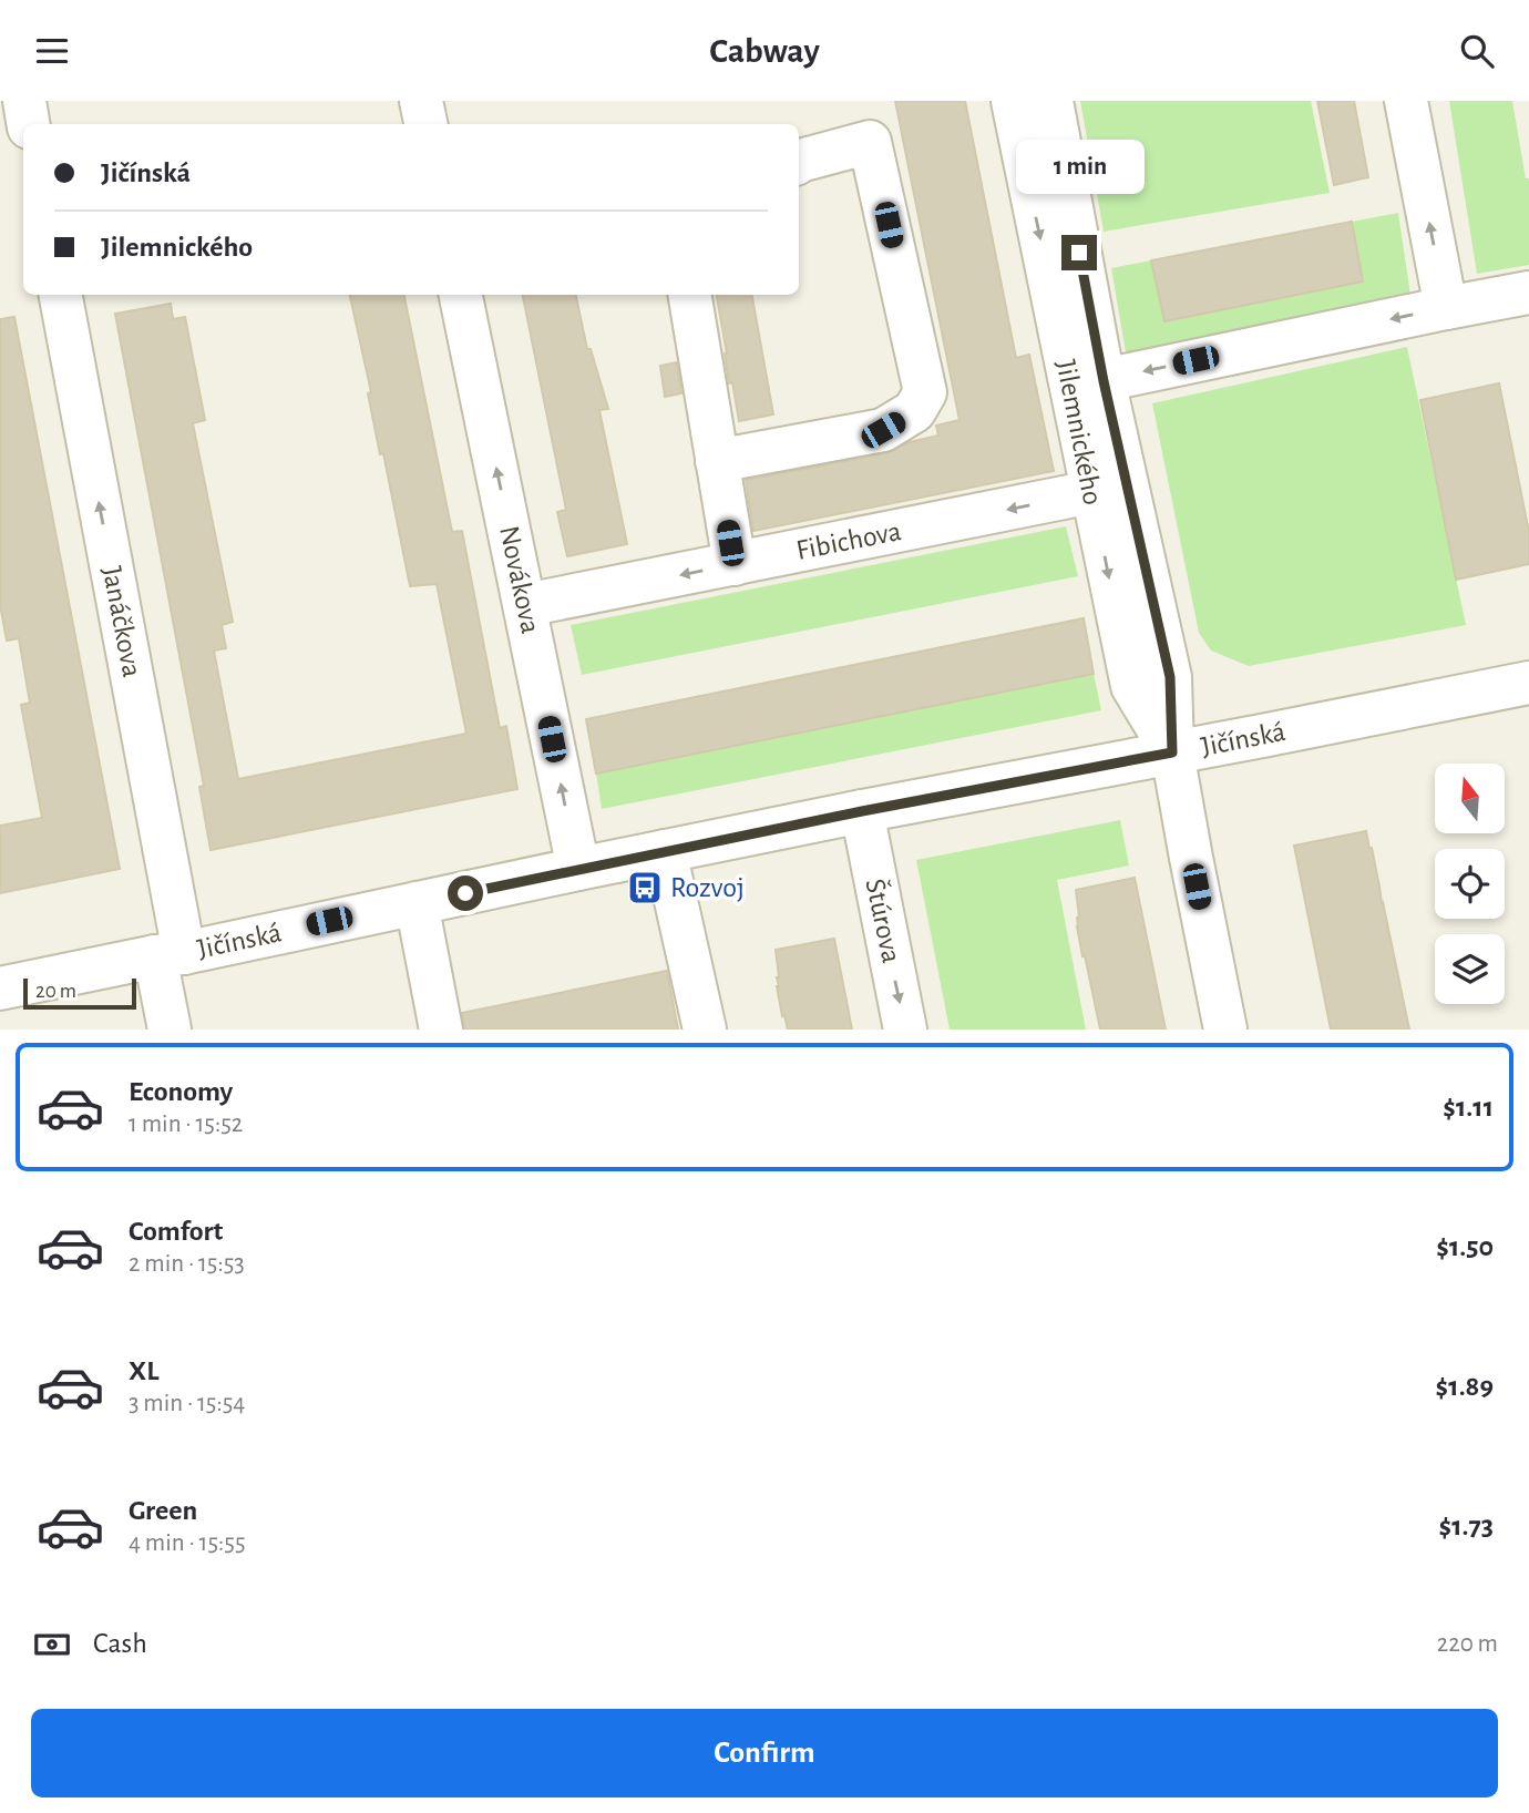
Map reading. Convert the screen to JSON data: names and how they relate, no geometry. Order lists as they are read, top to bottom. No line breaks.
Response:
{"streets":{"street":["Jilemnického","Fibichova","Novákova","Janáčkova","Jičínská","Štúrova"]},"crossings":[["Jilemnického","Fibichova"],["Jilemnického","Jičínská"],["Fibichova","Novákova"],["Novákova","Jičínská"],["Janáčkova","Jičínská"],["Jičínská","Štúrova"]],"one_way":["Fibichova","Janáčkova"],"places":{"bus stop":["Rozvoj"]},"scale_bar":"20 m","north":"top","page":{"header":"Cabway","banner":["Jičínská","Jilemnického"],"bubble":"1 min","scale":"20 m","list":[{"name":"Economy","note":"1 min · 15:52","value":"$1.11"},{"name":"Comfort","note":"2 min · 15:53","value":"$1.50"},{"name":"XL","note":"3 min · 15:54","value":"$1.89"},{"name":"Green","note":"4 min · 15:55","value":"$1.73"}],"pay":["Cash","220 m"],"buttons":"Confirm"}}
